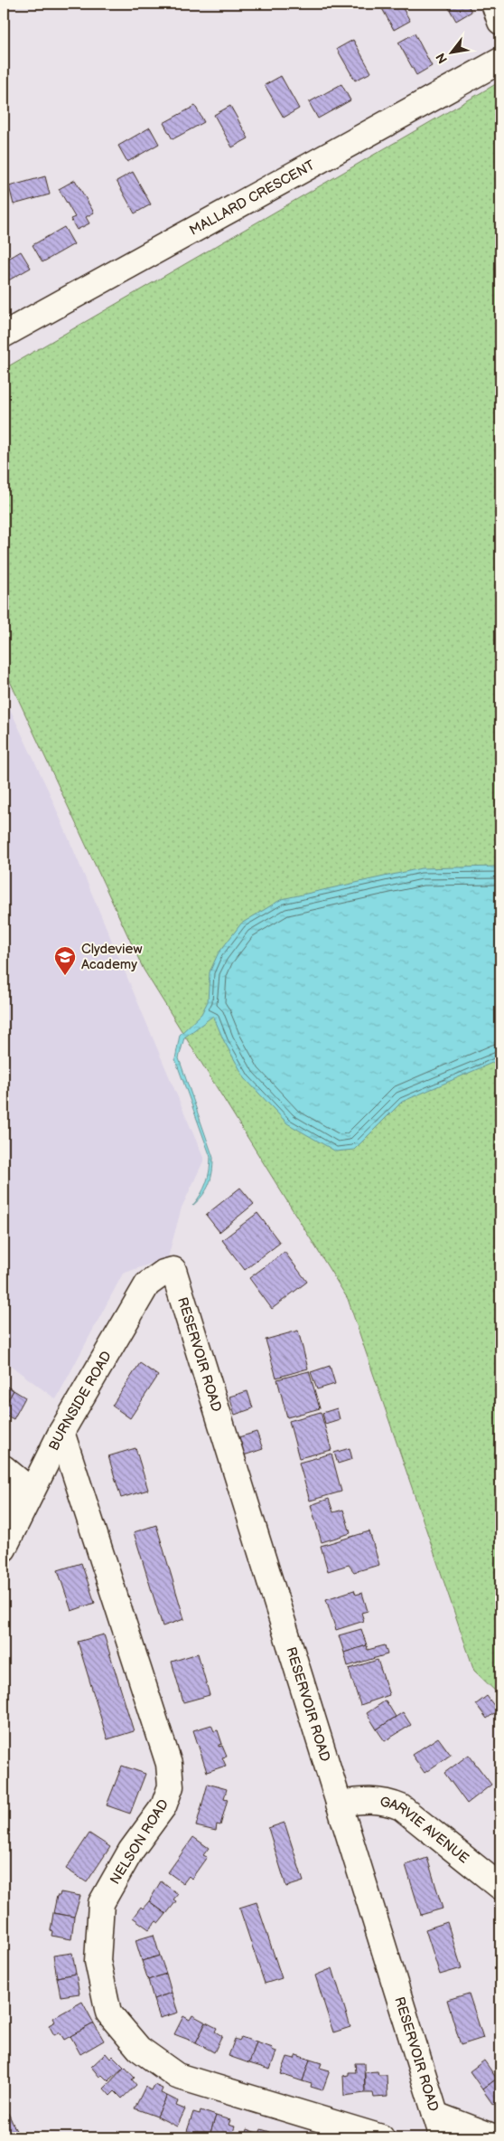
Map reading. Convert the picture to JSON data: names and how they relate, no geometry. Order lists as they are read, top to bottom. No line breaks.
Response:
{"streets":{"street":["MALLARD CRESCENT","RESERVOIR ROAD","BURNSIDE ROAD","GARVIE AVENUE","NELSON ROAD"]},"crossings":[["RESERVOIR ROAD","BURNSIDE ROAD"],["RESERVOIR ROAD","GARVIE AVENUE"],["BURNSIDE ROAD","NELSON ROAD"]],"places":{"school or university":["Clydeview Academy"]},"north":"bottom left"}
